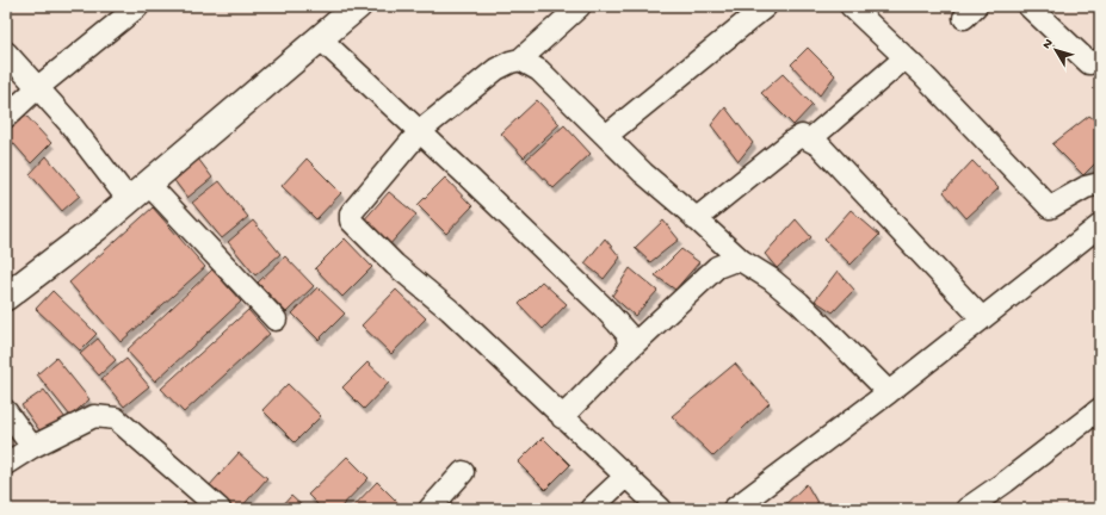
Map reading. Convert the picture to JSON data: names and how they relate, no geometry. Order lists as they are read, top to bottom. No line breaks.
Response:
{"north":"top left"}
